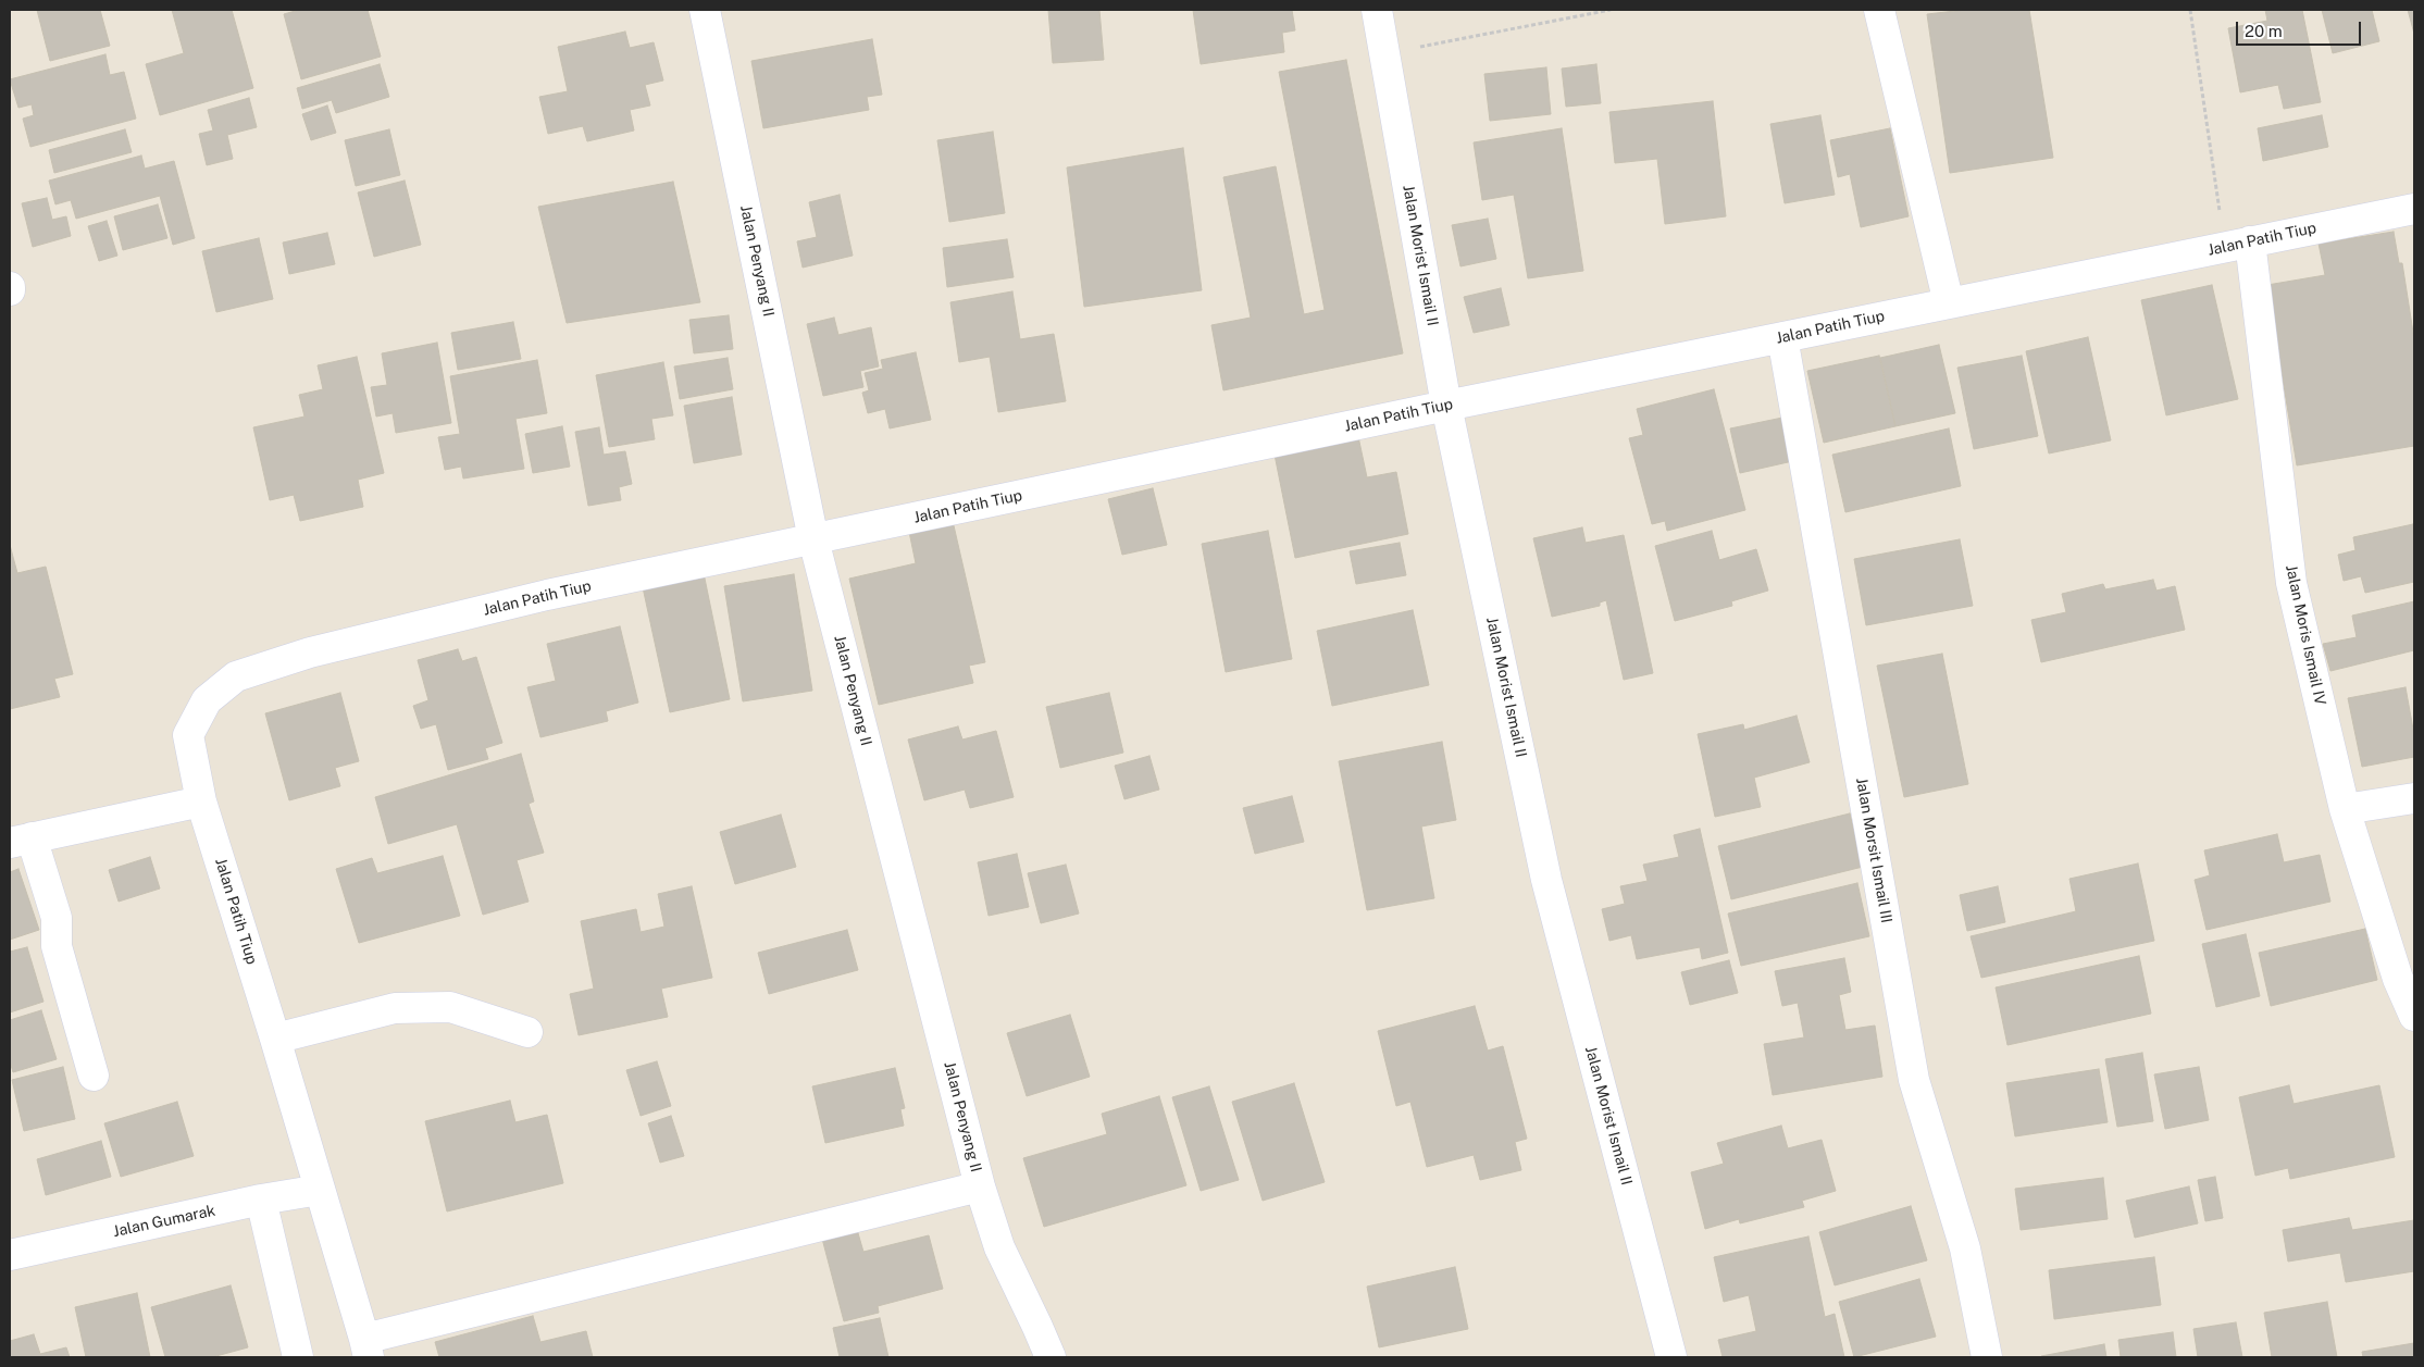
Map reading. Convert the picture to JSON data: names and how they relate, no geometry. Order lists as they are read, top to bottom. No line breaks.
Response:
{"streets":{"street":["Jalan Patih Tiup","Jalan Morist Ismail II","Jalan Penyang II","Jalan Moris Ismail IV","Jalan Morsit Ismail III","Jalan Gumarak"]},"crossings":[["Jalan Patih Tiup","Jalan Morist Ismail II"],["Jalan Patih Tiup","Jalan Penyang II"],["Jalan Patih Tiup","Jalan Moris Ismail IV"],["Jalan Patih Tiup","Jalan Morsit Ismail III"],["Jalan Patih Tiup","Jalan Gumarak"]],"scale_bar":"20 m"}
